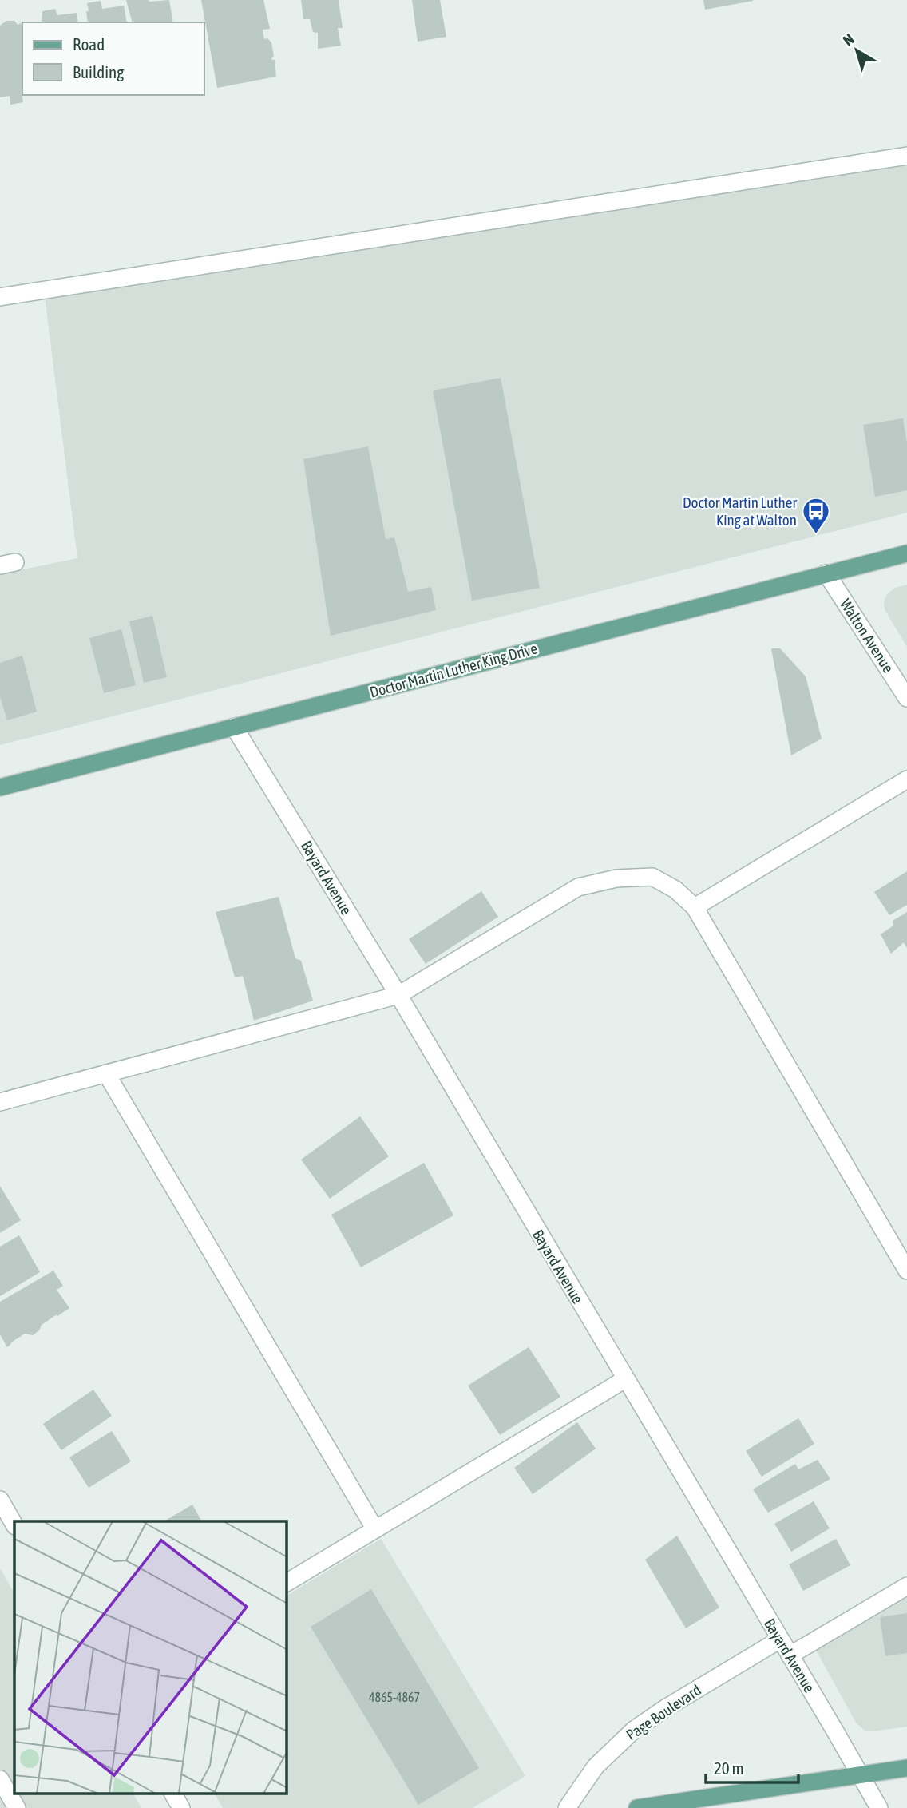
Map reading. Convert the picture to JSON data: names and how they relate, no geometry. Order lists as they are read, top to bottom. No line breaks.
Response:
{"streets":{"main road":["Doctor Martin Luther King Drive"],"street":["Walton Avenue","Bayard Avenue","Page Boulevard"]},"crossings":[["Walton Avenue","Doctor Martin Luther King Drive"],["Doctor Martin Luther King Drive","Bayard Avenue"],["Bayard Avenue","Page Boulevard"]],"places":{"bus stop":["Doctor Martin Luther King at Walton"]},"house_numbers":["4865-4867"],"legend":["Road","Building"],"scale_bar":"20 m","north":"top left"}
